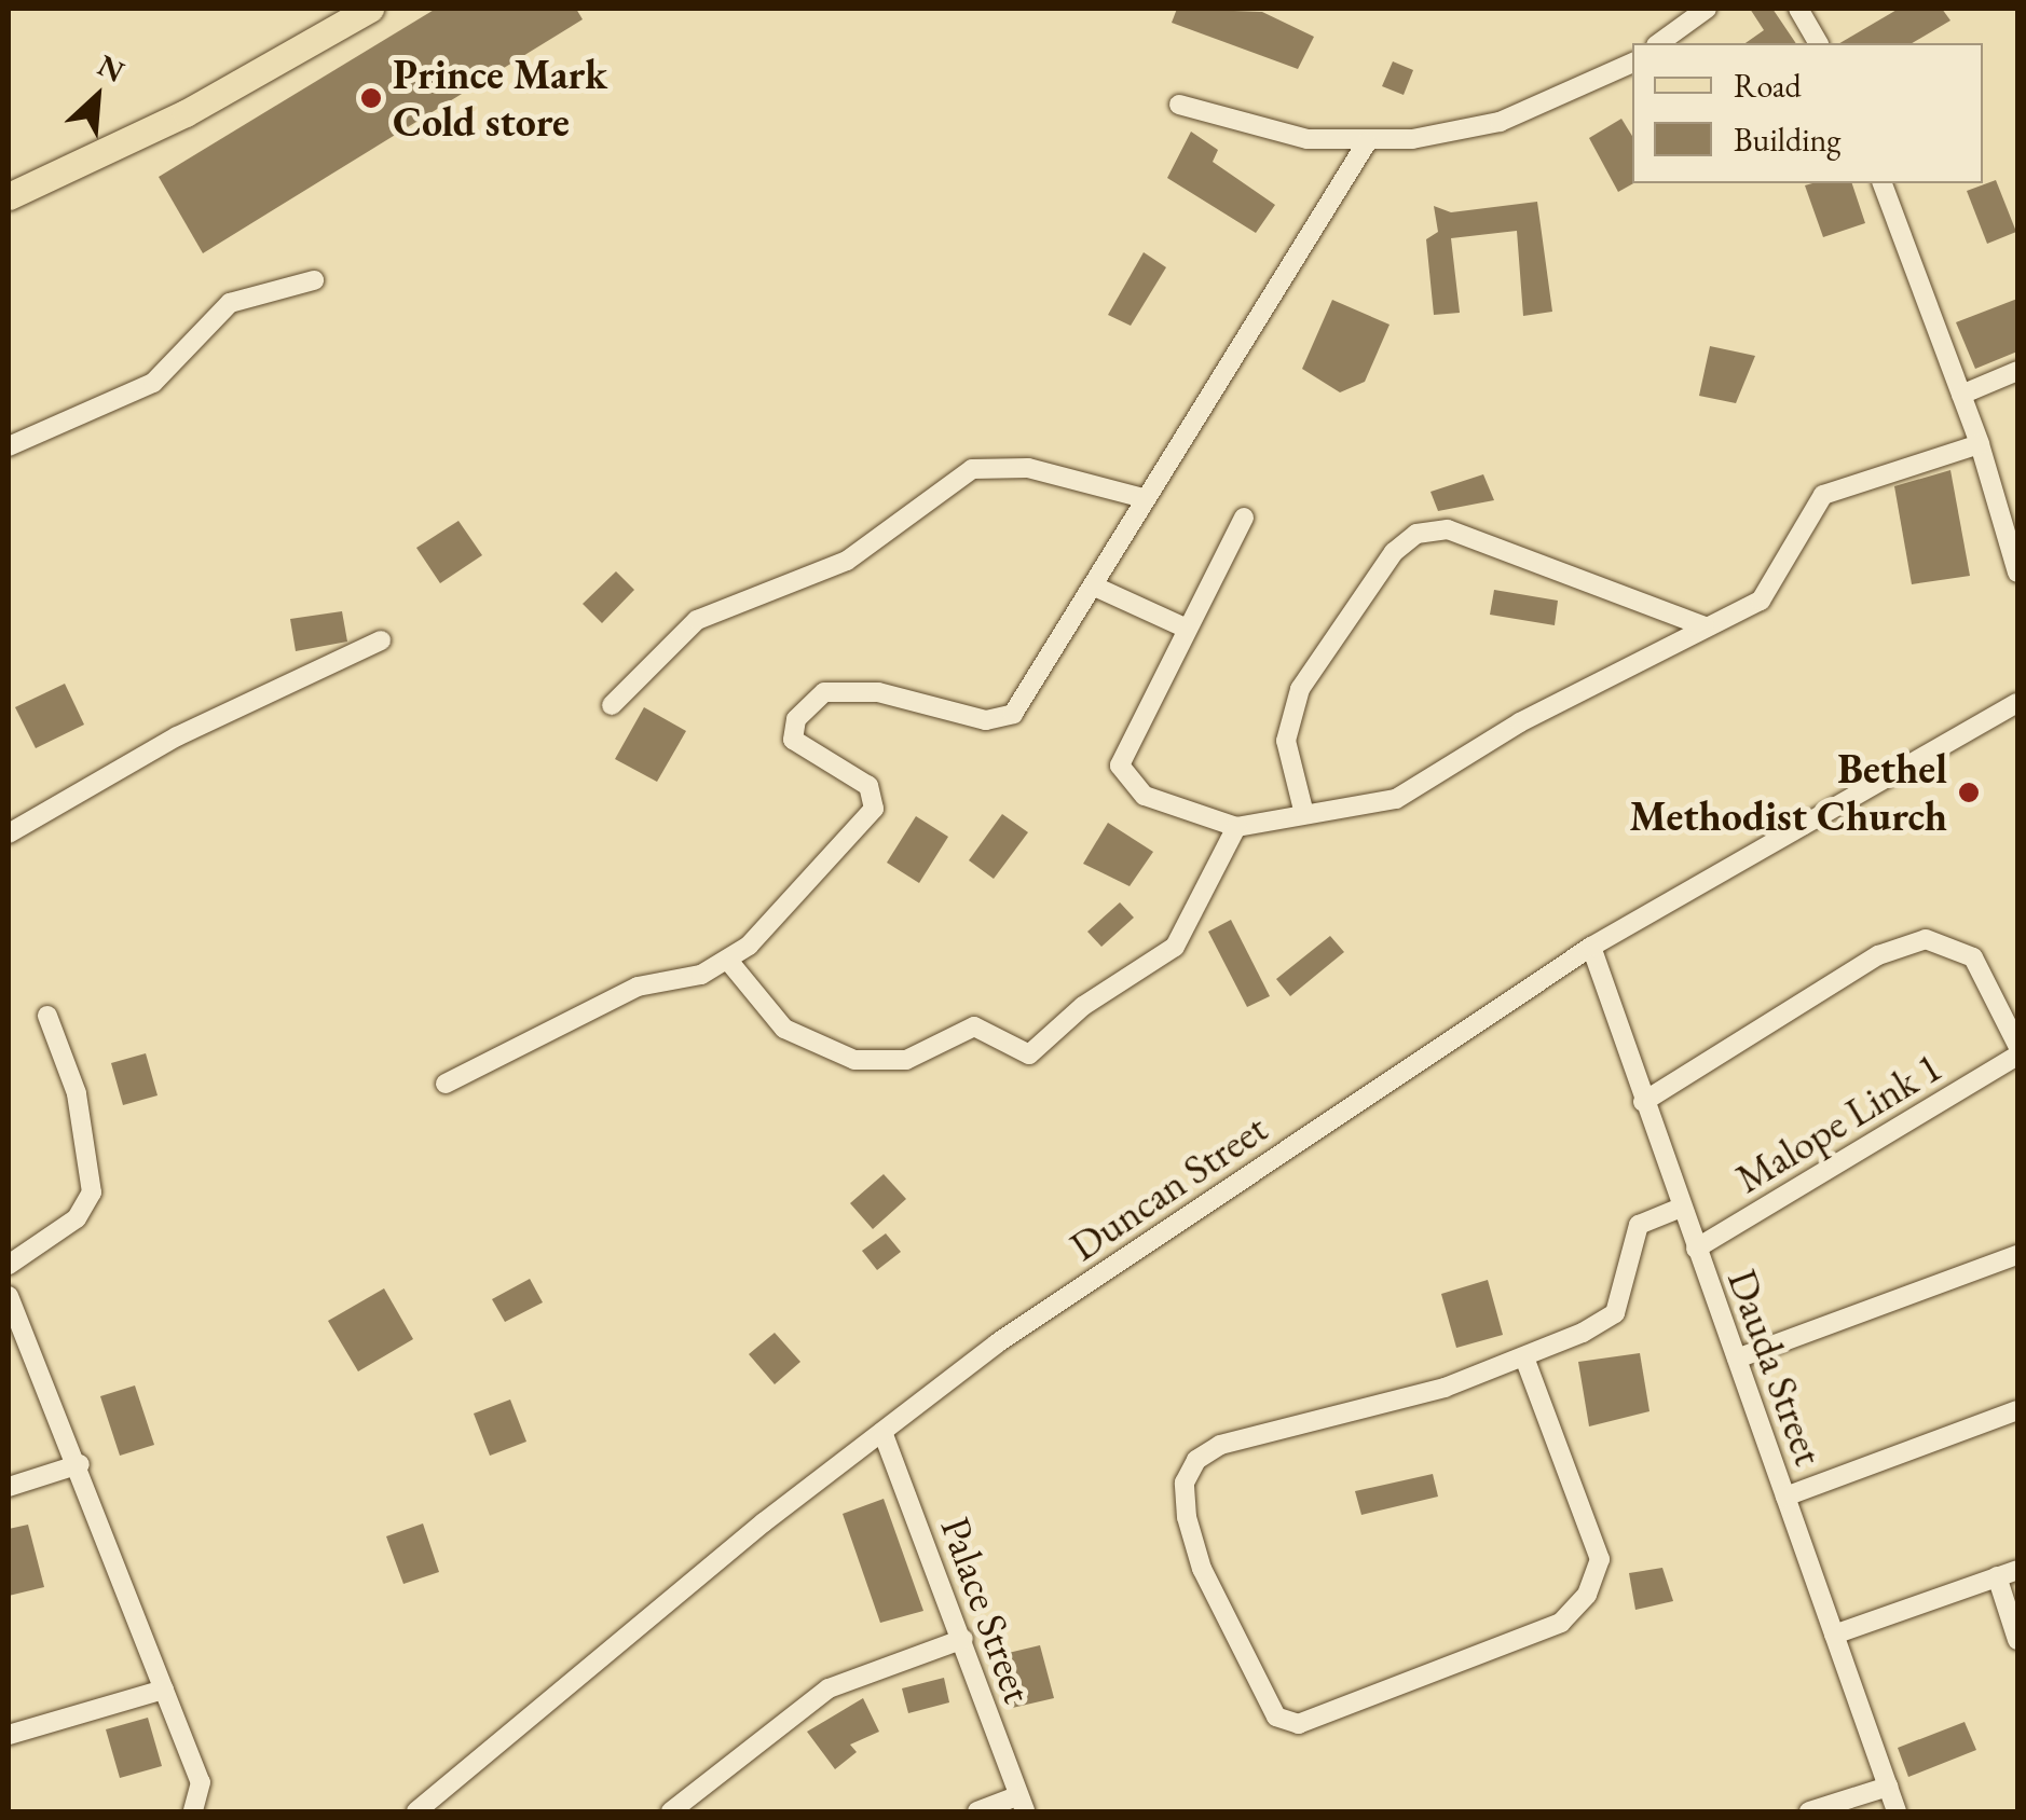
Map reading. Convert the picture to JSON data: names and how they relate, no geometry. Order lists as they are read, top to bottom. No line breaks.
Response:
{"streets":{"street":["Malope Link 1","Duncan Street","Dauda Street","Palace Street"]},"crossings":[["Malope Link 1","Dauda Street"],["Duncan Street","Dauda Street"],["Duncan Street","Palace Street"]],"places":["Prince Mark Cold store","Bethel Methodist Church"],"legend":["Road","Building"],"north":"top right"}
